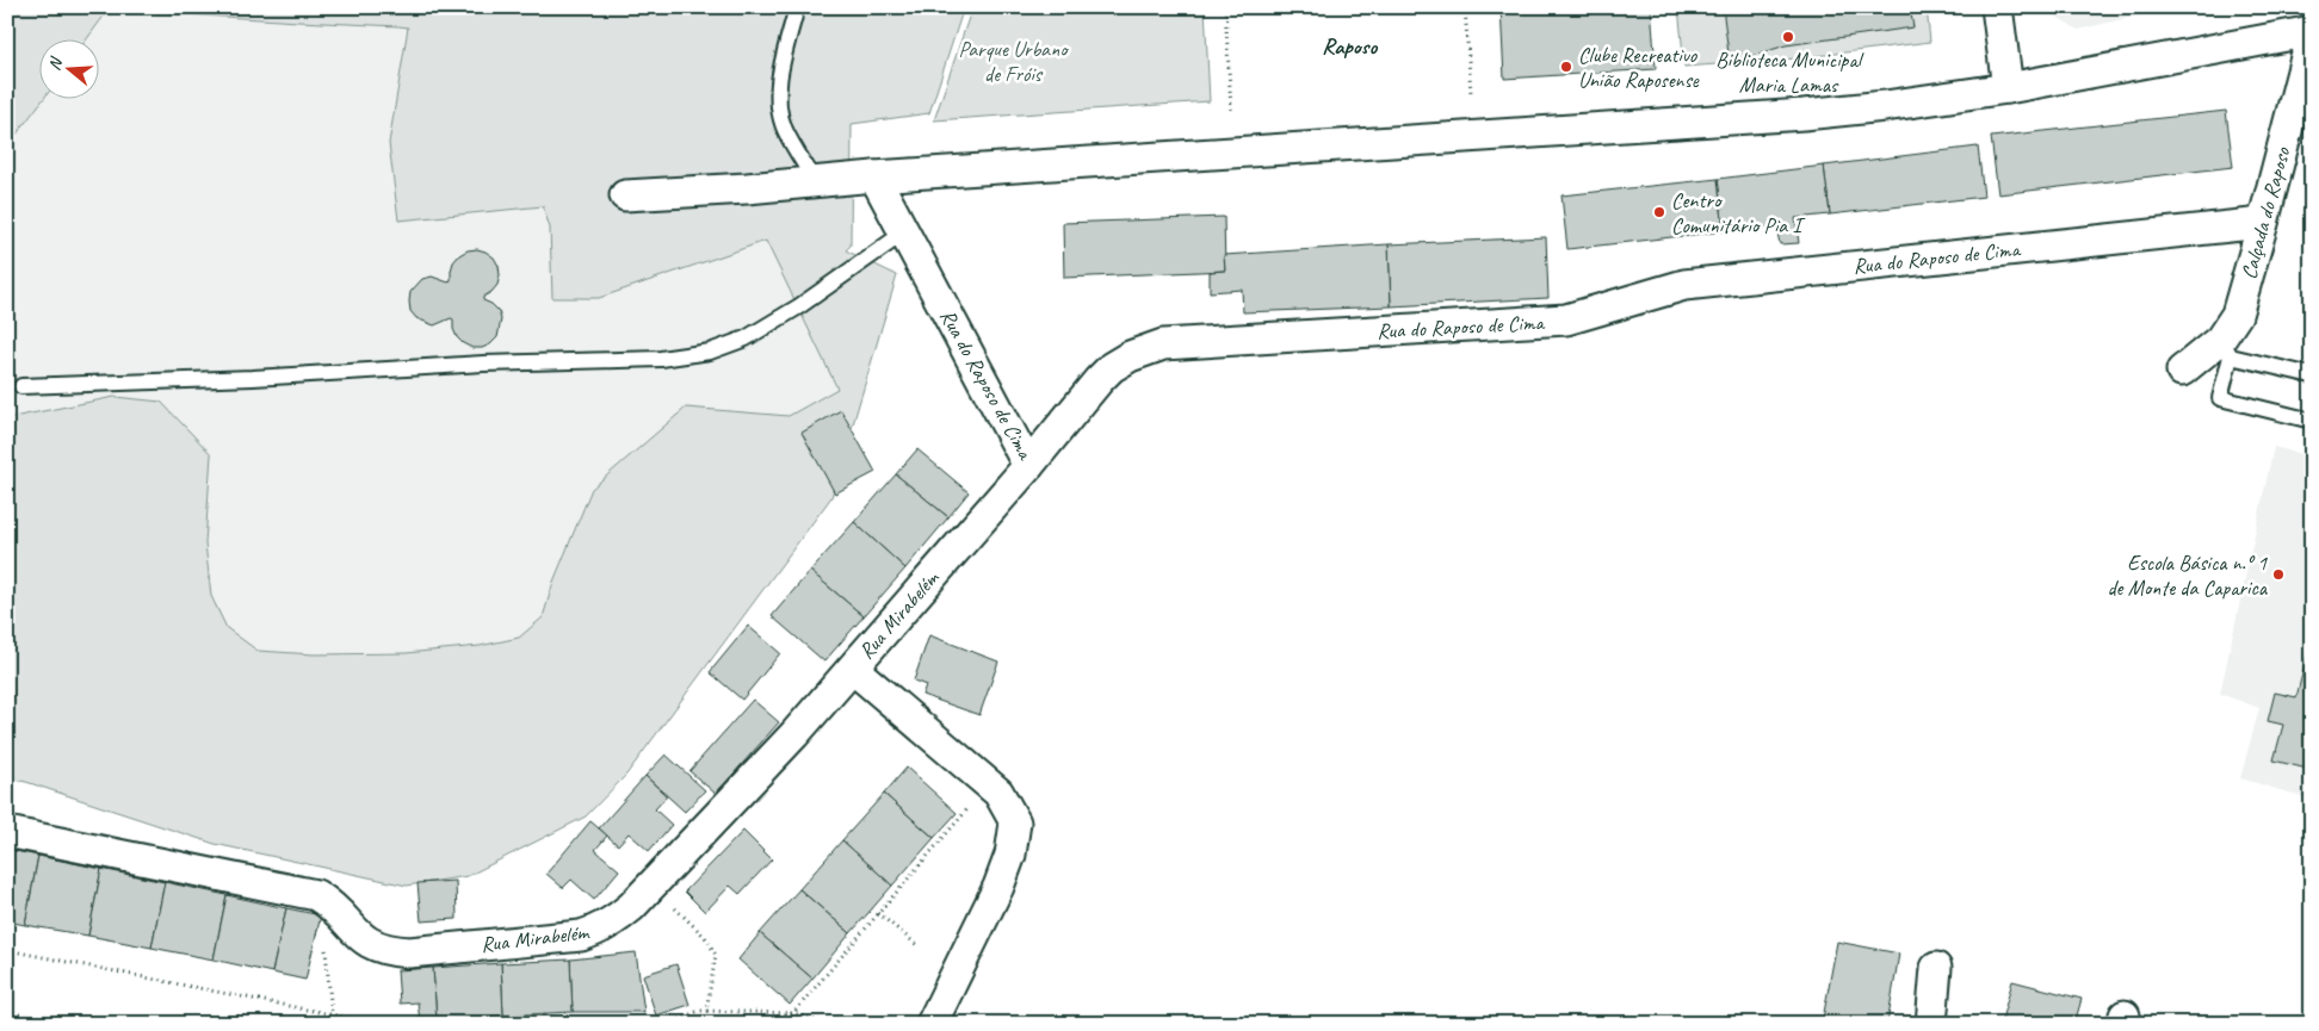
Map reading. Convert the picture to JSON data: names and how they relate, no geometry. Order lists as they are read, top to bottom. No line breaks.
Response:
{"streets":{"street":["Calçada do Raposo","Rua do Raposo de Cima","Rua Mirabelém"]},"crossings":[["Calçada do Raposo","Rua do Raposo de Cima"],["Rua do Raposo de Cima","Rua Mirabelém"]],"districts":["Raposo"],"parks":["Parque Urbano de Fróis"],"places":["Biblioteca Municipal Maria Lamas","Clube Recreativo União Raposense","Centro Comunitário Pia I","Escola Básica n.º 1 de Monte da Caparica"],"north":"left"}
